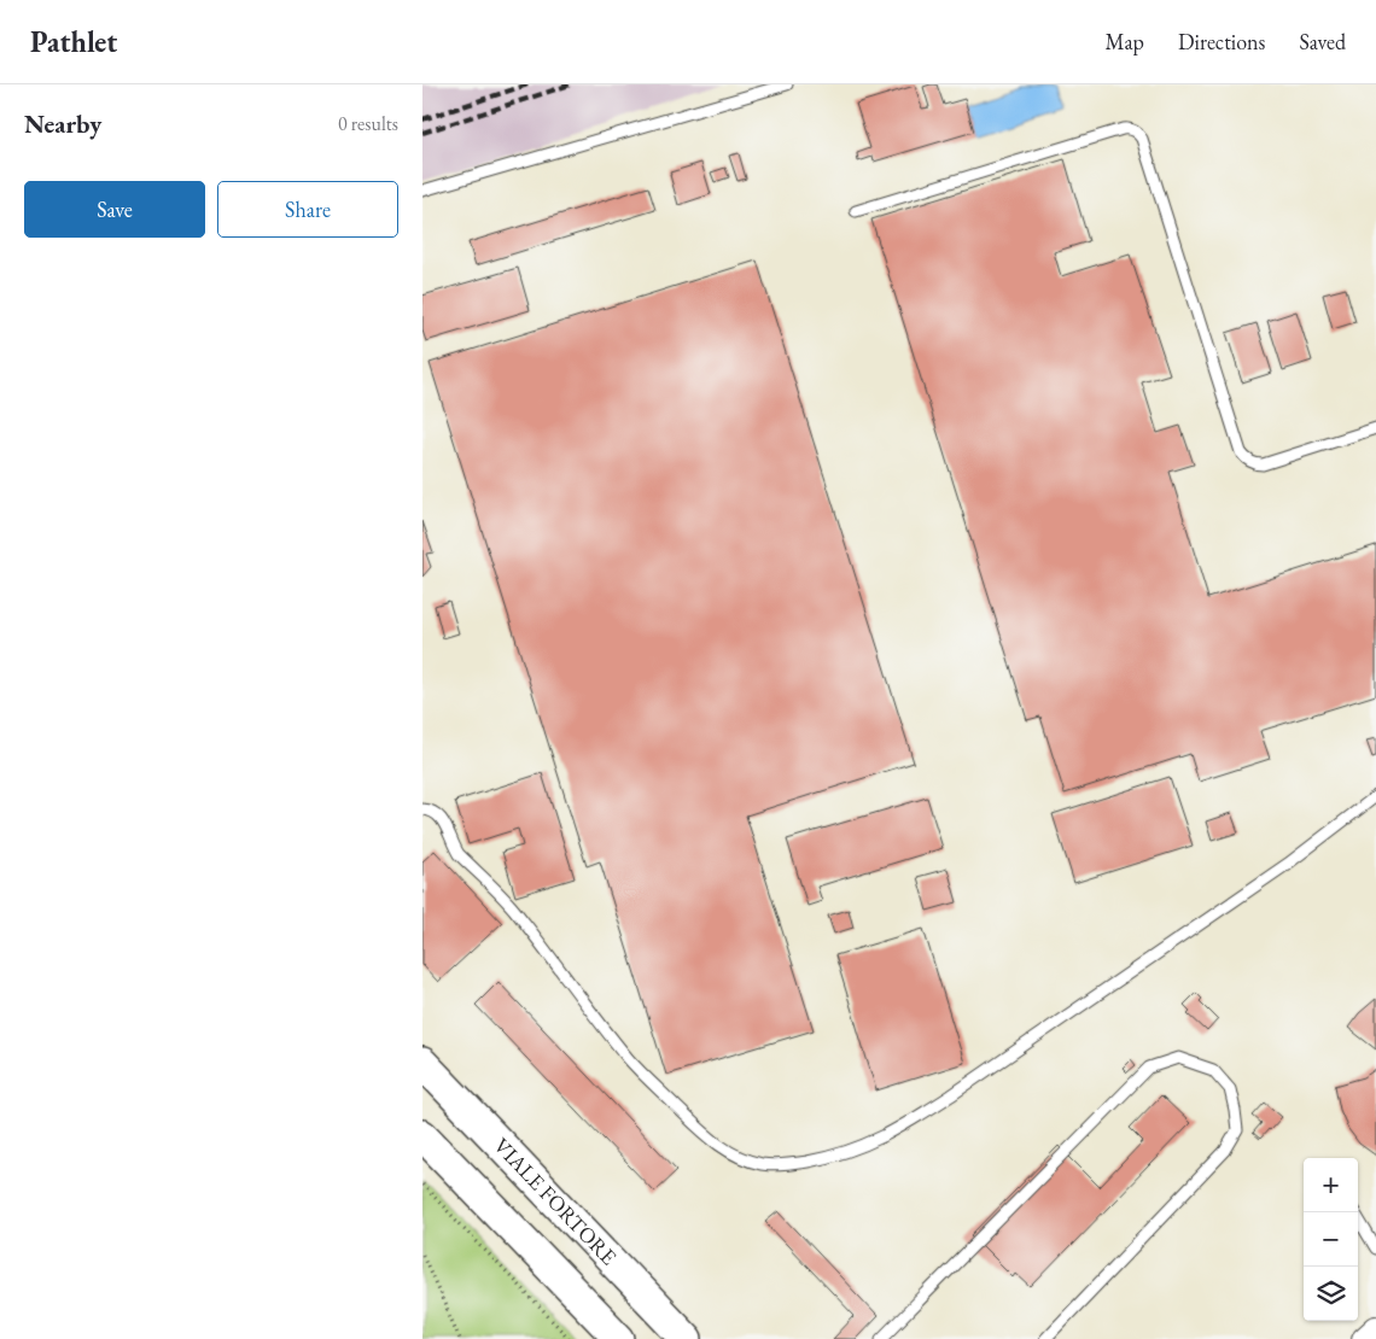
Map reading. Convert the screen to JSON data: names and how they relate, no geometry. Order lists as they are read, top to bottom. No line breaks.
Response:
{"streets":{"main road":["VIALE FORTORE"]},"page":{"header":"Pathlet","nav":["Map","Directions","Saved"],"heading":["Nearby","0 results"],"buttons":["Save","Share"],"map_buttons":["+","−"]}}
